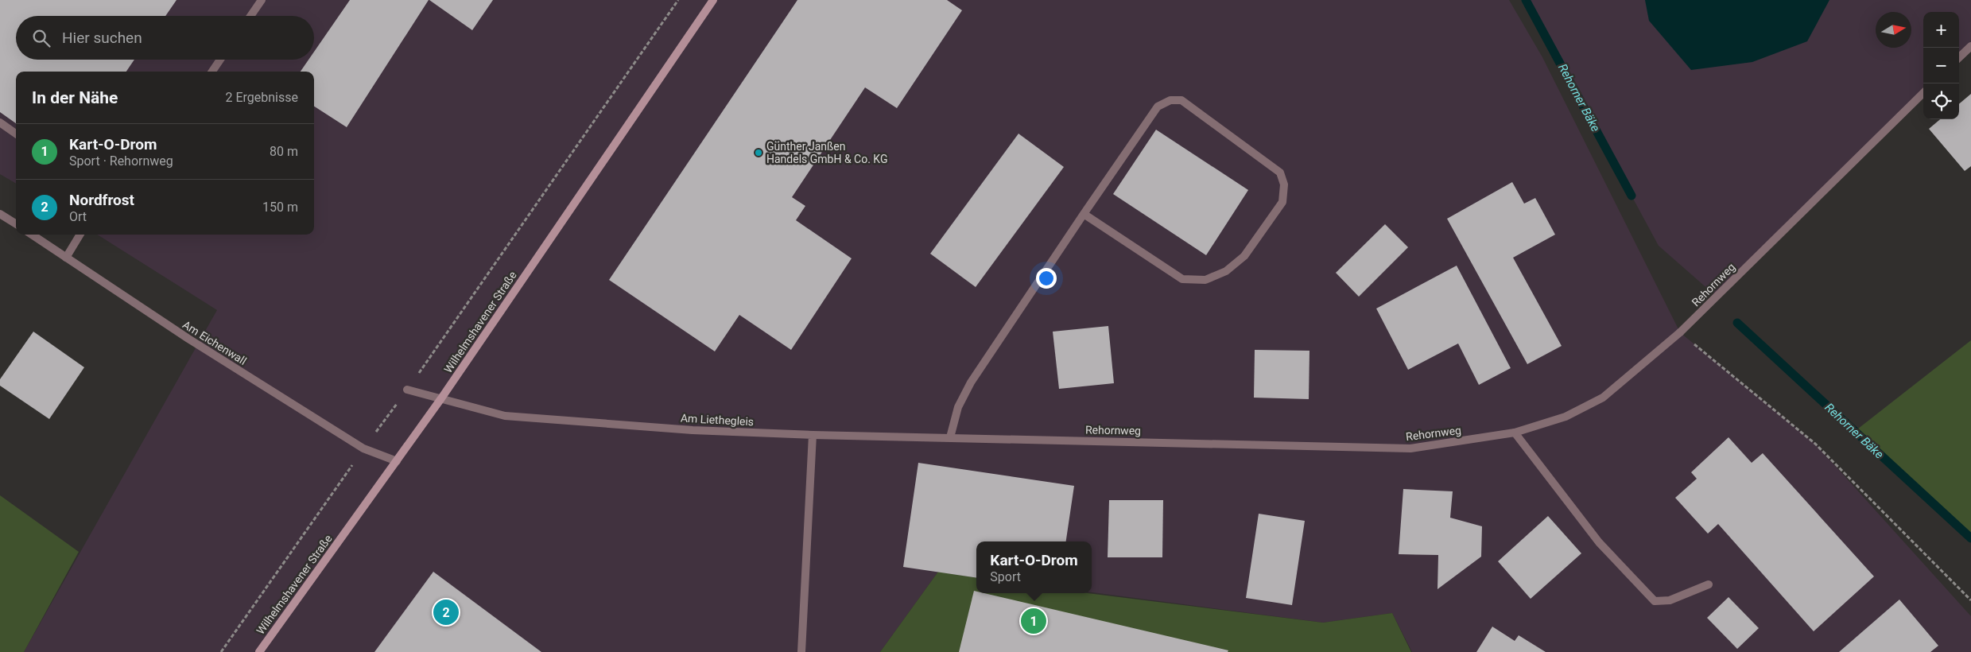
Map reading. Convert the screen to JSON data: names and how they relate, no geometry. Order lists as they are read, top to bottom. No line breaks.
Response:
{"streets":{"street":["Rehornweg","Wilhelmshavener Straße","Am Eichenwall","Am Liethegleis"]},"crossings":[["Rehornweg","Am Liethegleis"],["Wilhelmshavener Straße","Am Eichenwall"],["Wilhelmshavener Straße","Am Liethegleis"]],"water":["Rehorner Bäke"],"places":["Günther Janßen Handels GmbH & Co. KG"],"north":"right","page":{"map_buttons":["+","−"],"search":"Hier suchen","heading":["In der Nähe","2 Ergebnisse"],"list":[{"mark":"1","name":"Kart-O-Drom","note":"Sport · Rehornweg","value":"80 m"},{"mark":"2","name":"Nordfrost","note":"Ort","value":"150 m"}],"popup":["Kart-O-Drom","Sport"],"pins":["2","1"]}}
